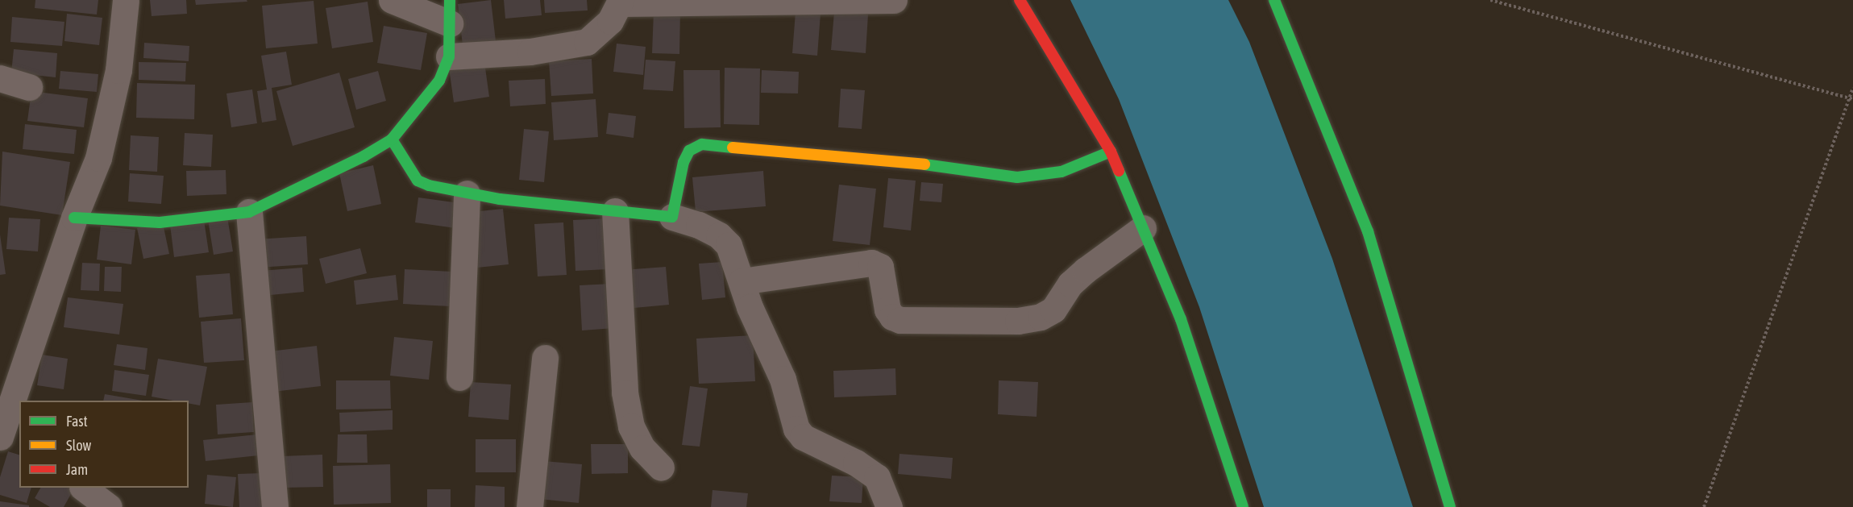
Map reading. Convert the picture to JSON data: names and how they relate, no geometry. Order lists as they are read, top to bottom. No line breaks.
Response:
{"legend":["Fast","Slow","Jam"]}
